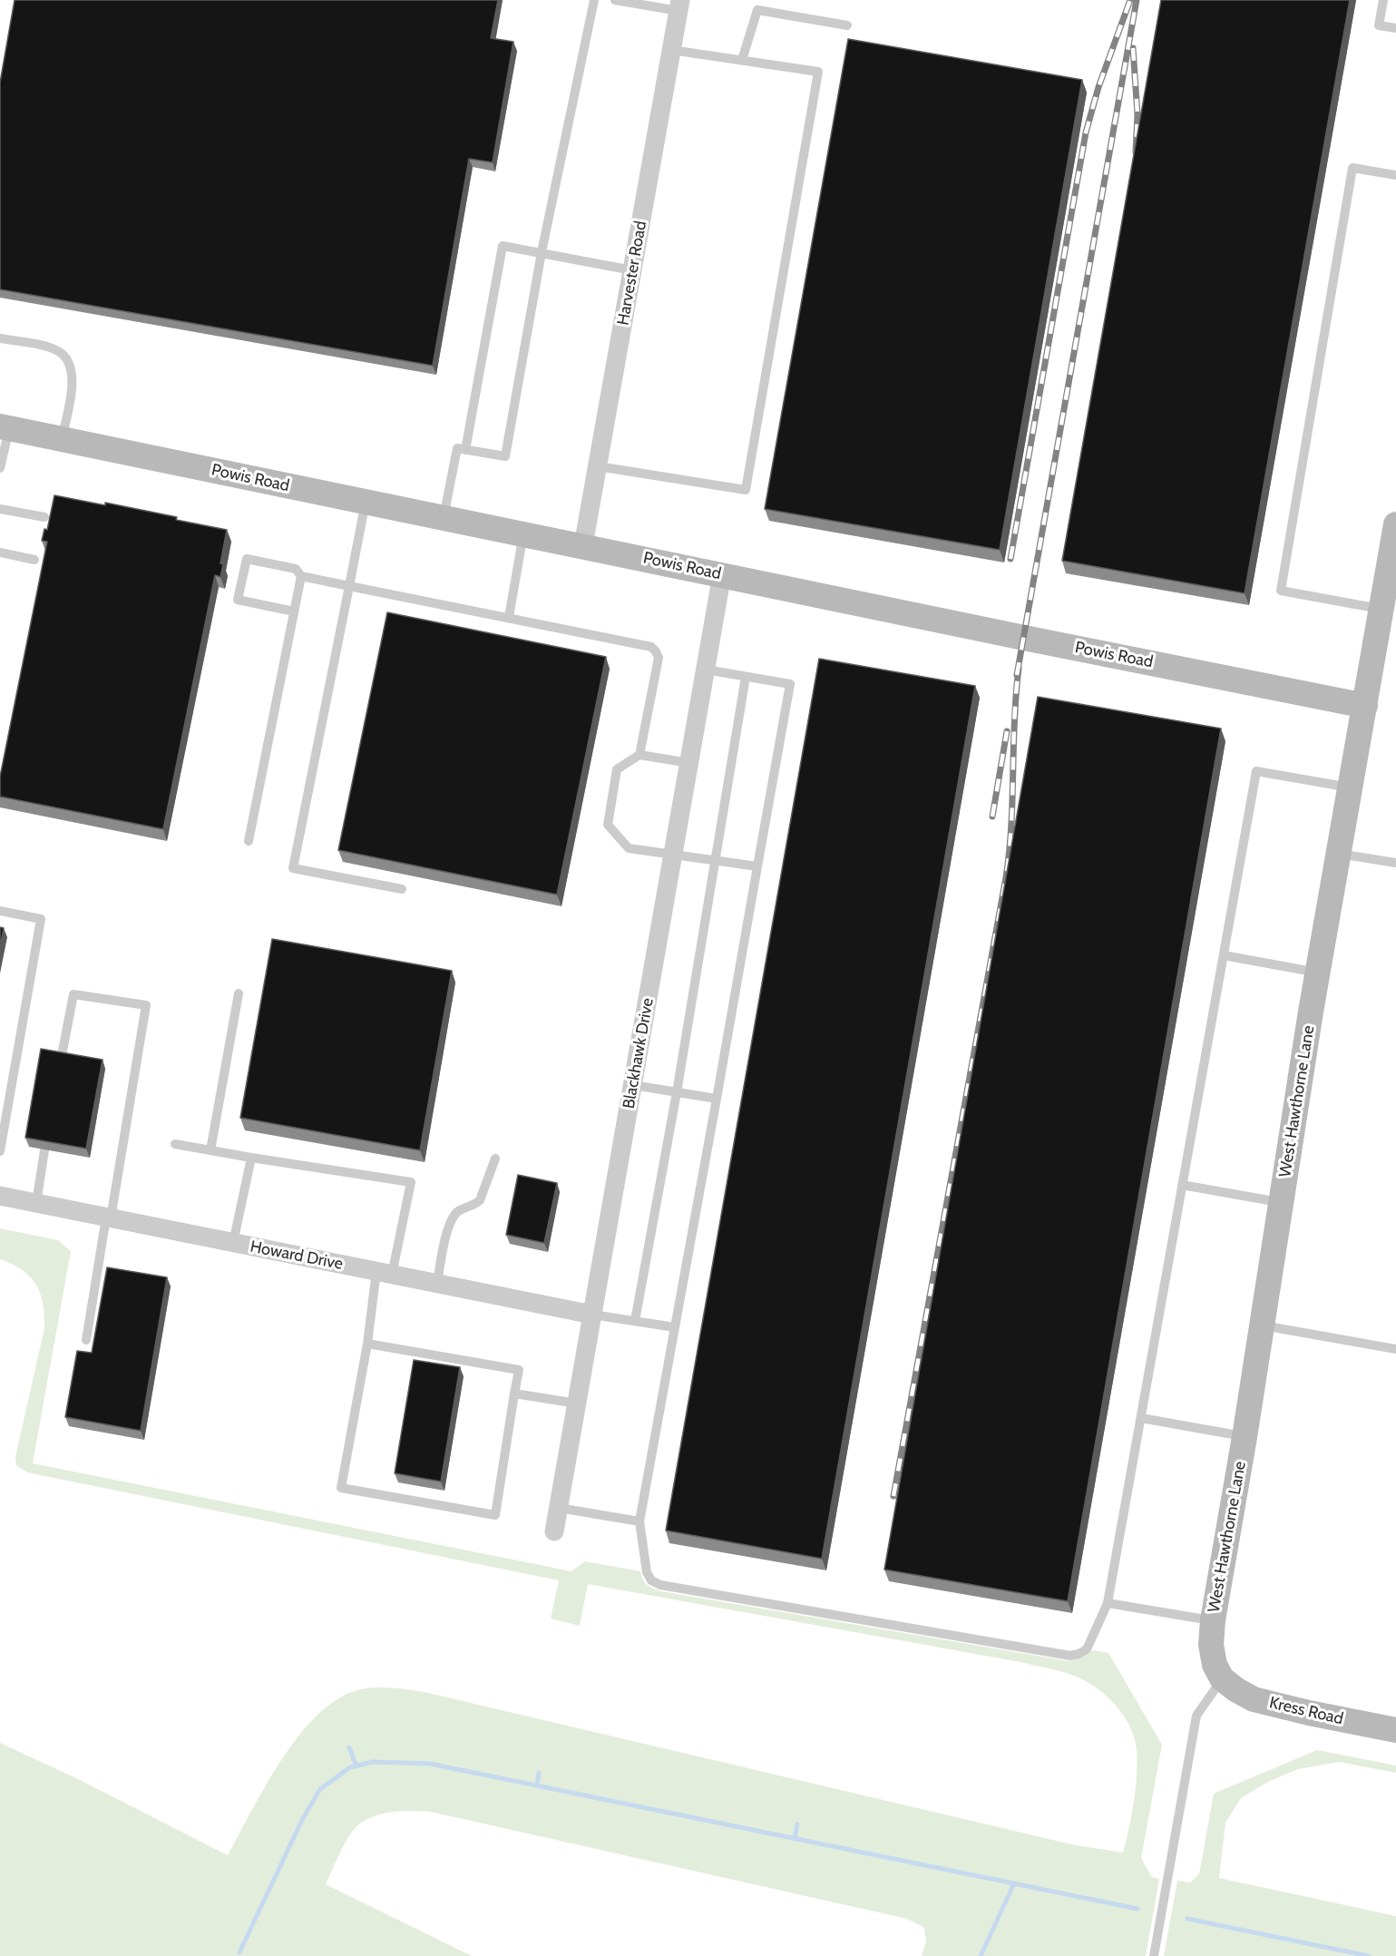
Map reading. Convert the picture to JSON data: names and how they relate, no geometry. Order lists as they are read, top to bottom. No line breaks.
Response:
{"streets":{"street":["Harvester Road","Powis Road","Blackhawk Drive","West Hawthorne Lane","Howard Drive","Kress Road"]},"crossings":[["Harvester Road","Powis Road"],["Powis Road","Blackhawk Drive"],["Powis Road","West Hawthorne Lane"],["Blackhawk Drive","Howard Drive"],["West Hawthorne Lane","Kress Road"]]}
